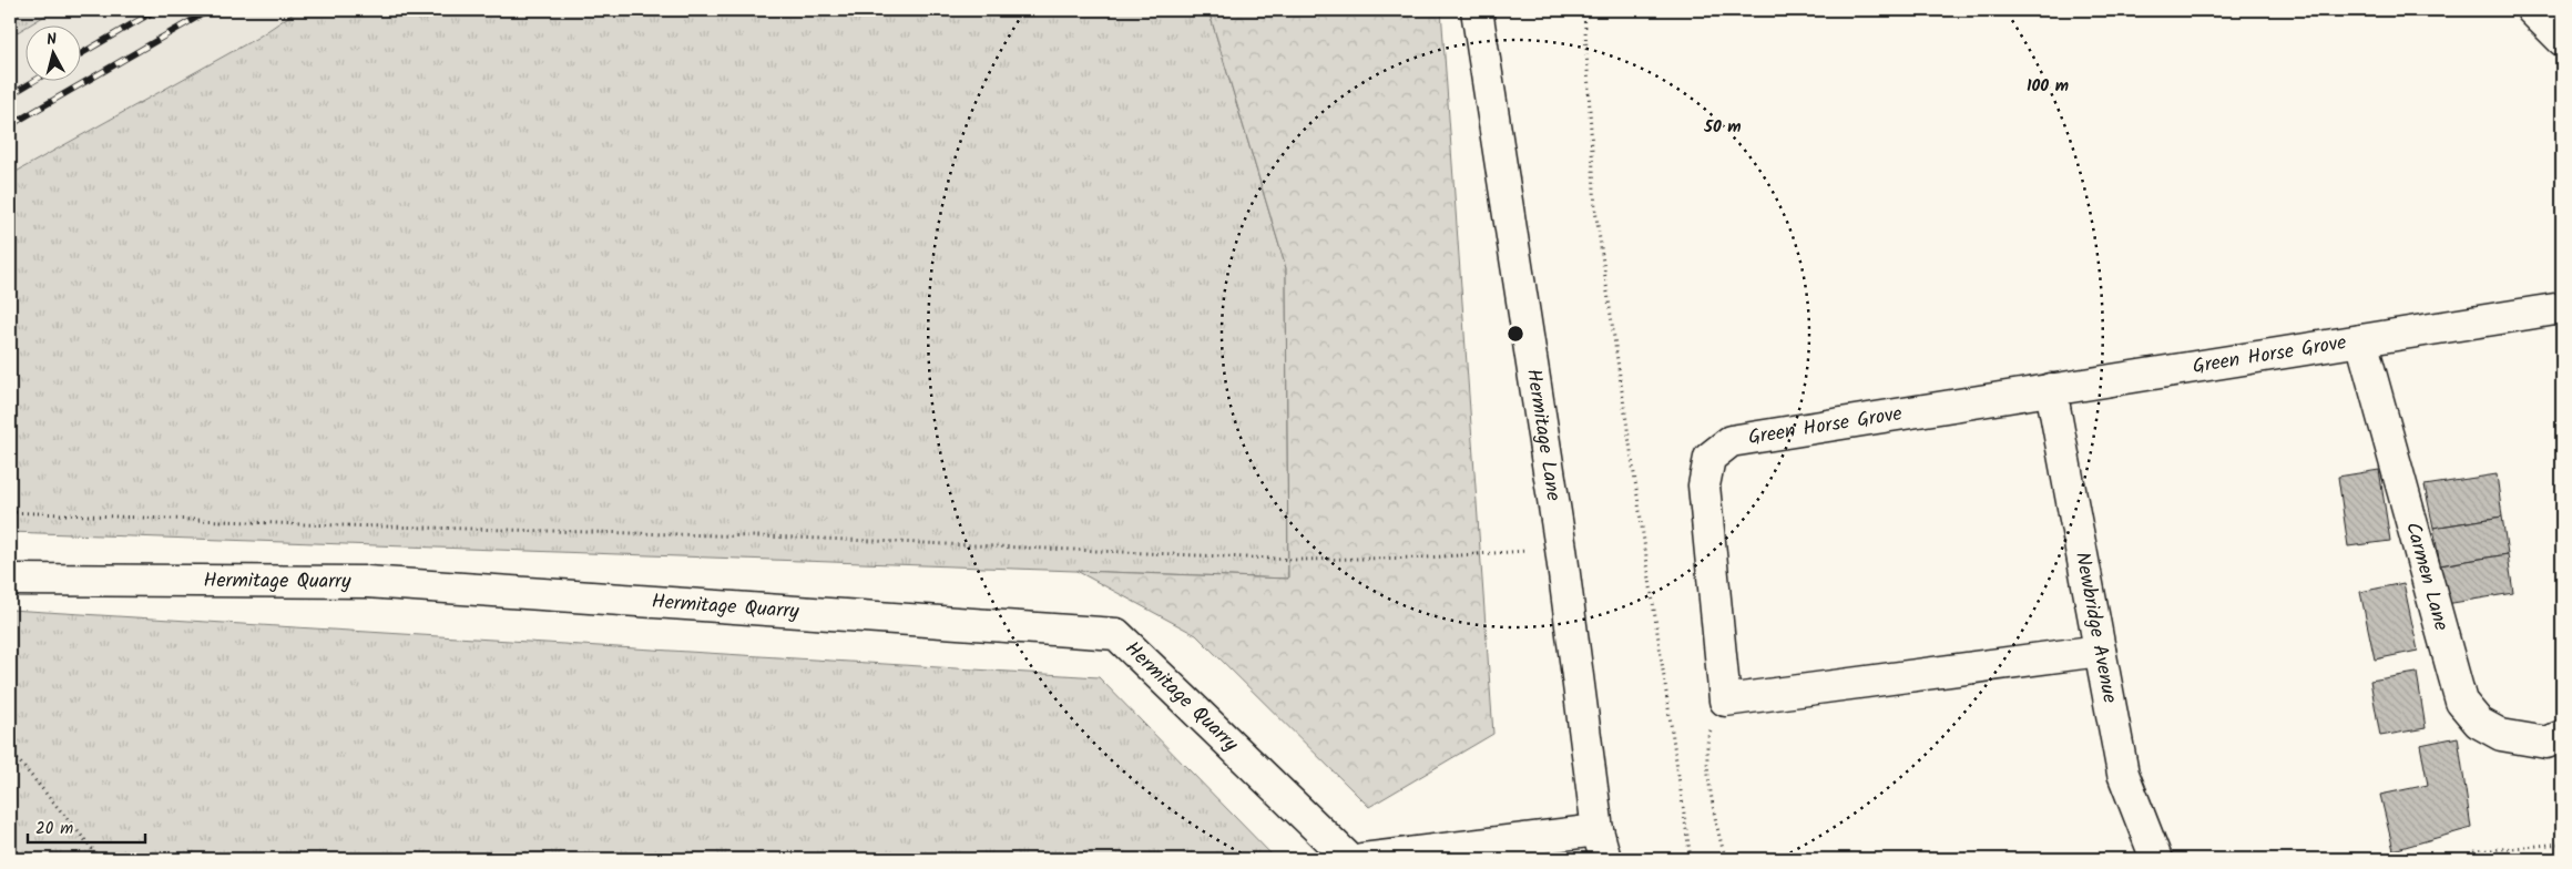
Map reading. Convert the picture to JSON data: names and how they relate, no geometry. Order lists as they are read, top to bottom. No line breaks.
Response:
{"streets":{"street":["Green Horse Grove","Hermitage Lane","Carmen Lane","Hermitage Quarry","Newbridge Avenue"]},"crossings":[["Green Horse Grove","Carmen Lane"],["Green Horse Grove","Newbridge Avenue"]],"scale_bar":"20 m","north":"top","rings":["100 m","50 m"]}
